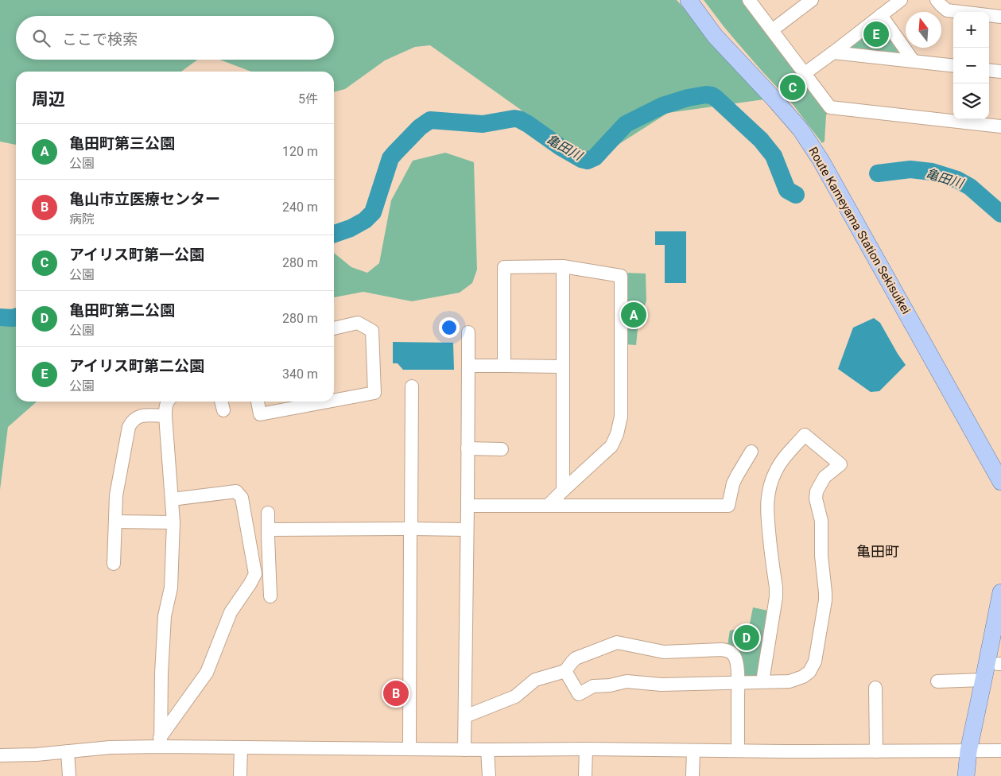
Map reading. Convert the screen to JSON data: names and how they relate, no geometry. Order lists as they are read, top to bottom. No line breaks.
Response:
{"streets":{"main road":["Route Kameyama Station Sekisuikei"]},"districts":["亀田町"],"water":["亀田川"],"north":"top","page":{"map_buttons":["+","−"],"search":"ここで検索","pins":["E","C","A","D","B"],"heading":["周辺","5件"],"list":[{"mark":"A","name":"亀田町第三公園","note":"公園","value":"120 m"},{"mark":"B","name":"亀山市立医療センター","note":"病院","value":"240 m"},{"mark":"C","name":"アイリス町第一公園","note":"公園","value":"280 m"},{"mark":"D","name":"亀田町第二公園","note":"公園","value":"280 m"},{"mark":"E","name":"アイリス町第二公園","note":"公園","value":"340 m"}]}}
